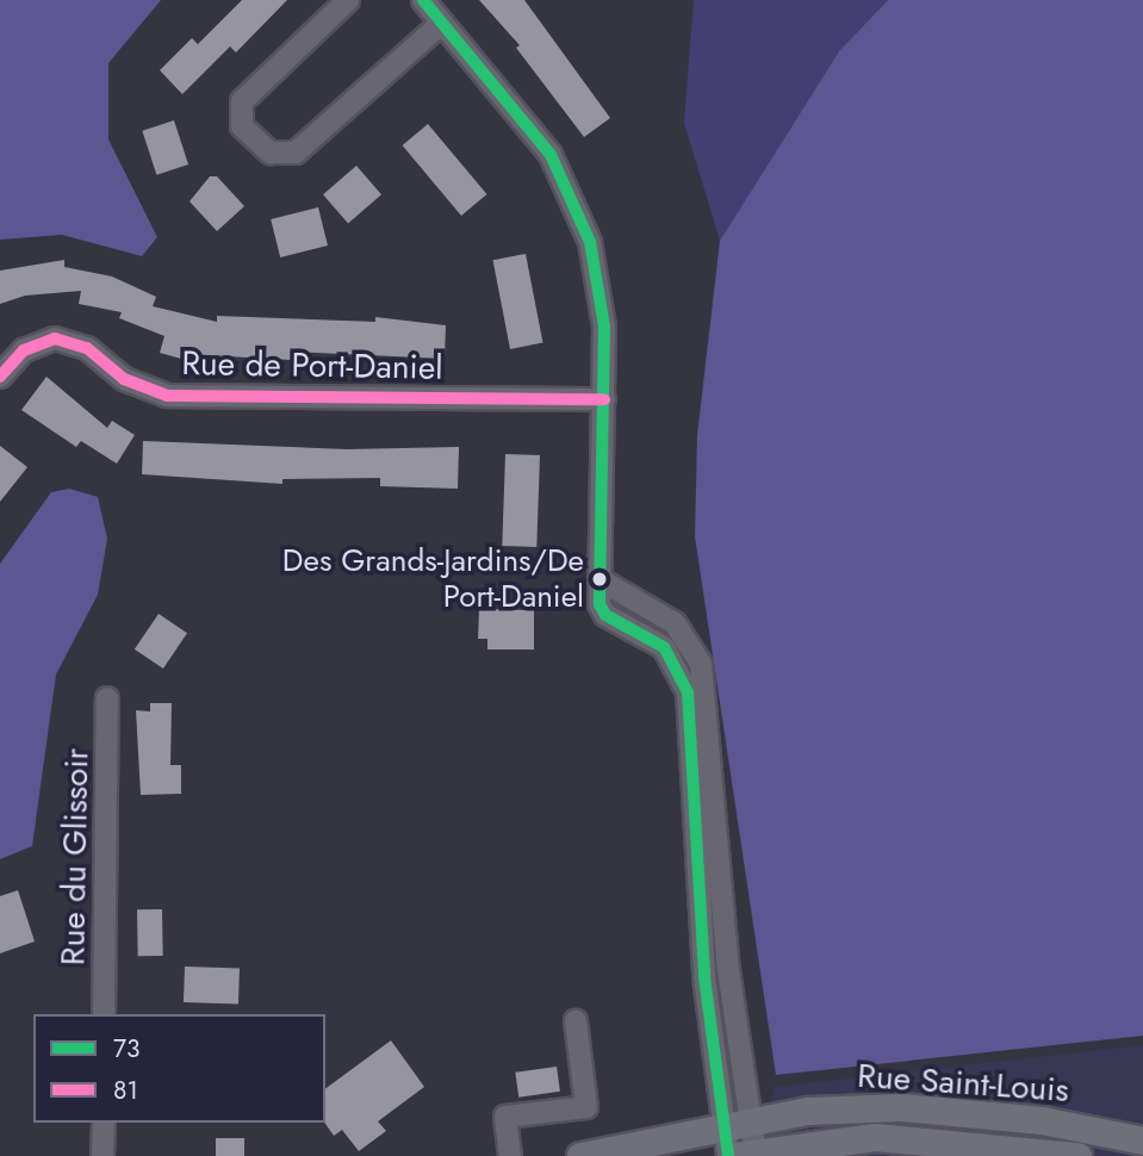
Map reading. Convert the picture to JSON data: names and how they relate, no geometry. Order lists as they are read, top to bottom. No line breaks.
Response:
{"streets":{"main road":["Rue Saint-Louis"],"street":["Rue de Port-Daniel","Rue du Glissoir"]},"places":["Des Grands-Jardins/De Port-Daniel"],"lines":["transit line 73","transit line 81"],"legend":["73","81"]}
